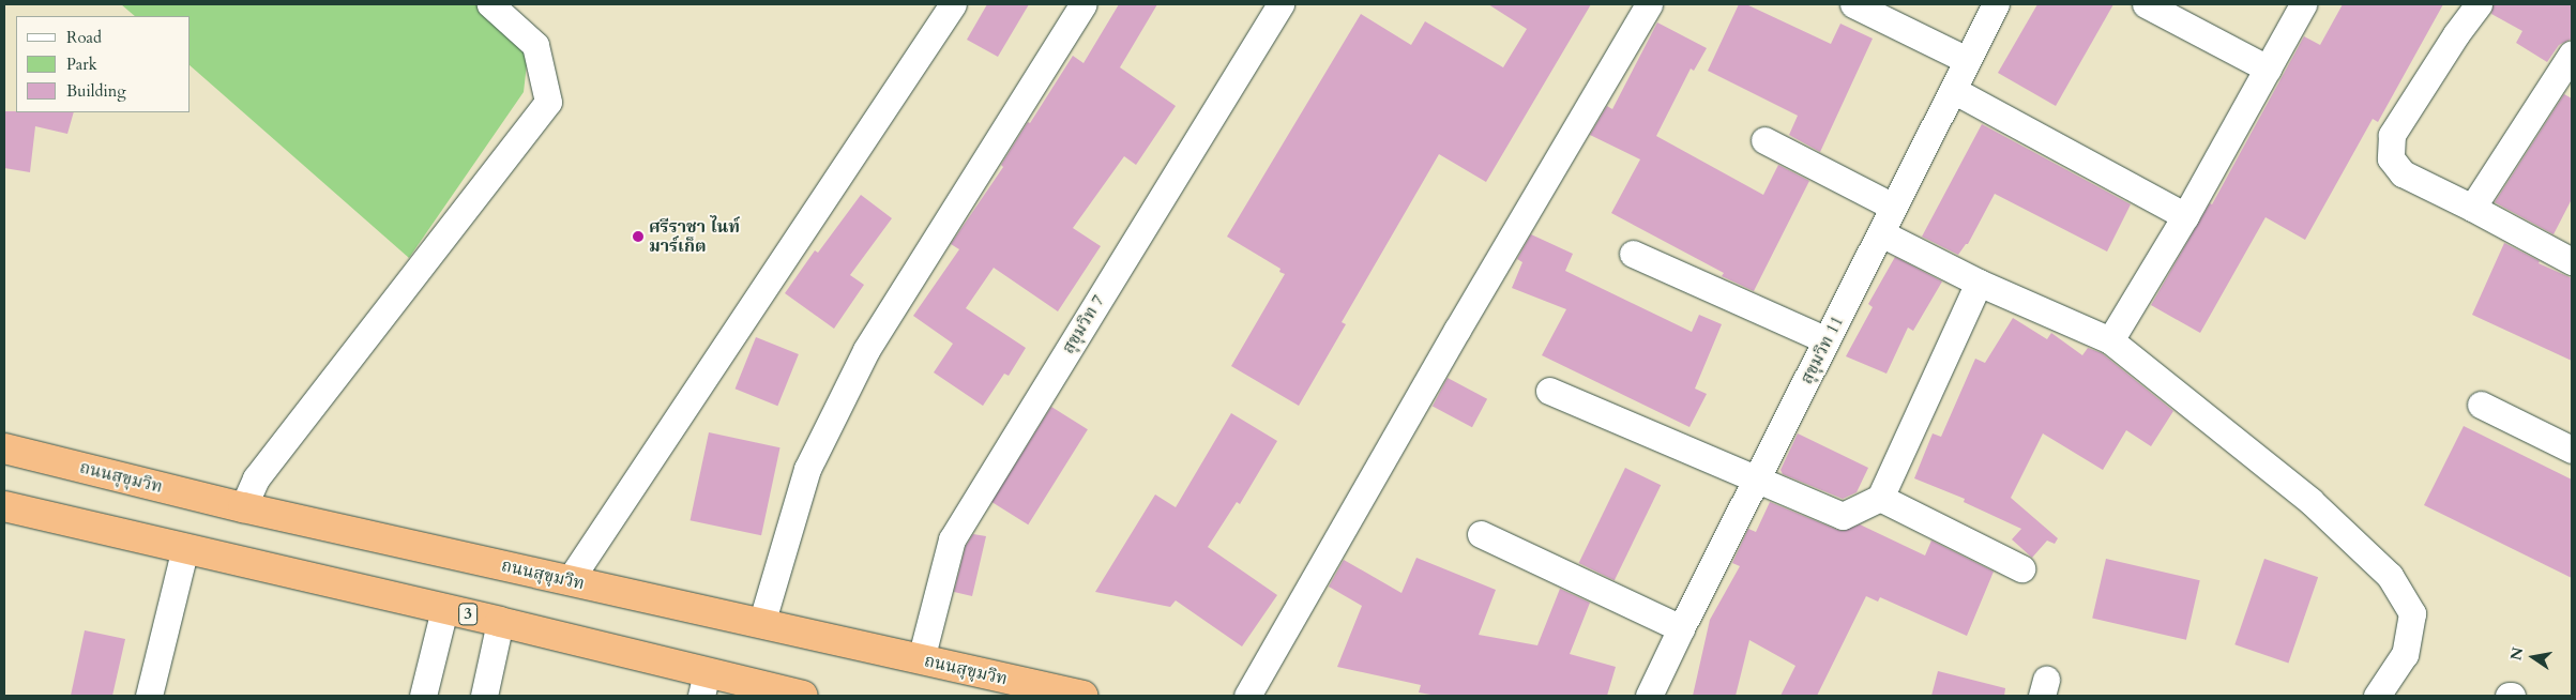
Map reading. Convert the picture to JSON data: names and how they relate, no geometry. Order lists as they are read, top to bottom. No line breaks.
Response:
{"streets":{"highway":["ถนนสุขุมวิท","3"],"street":["สุขุมวิท 7","สุขุมวิท 11"]},"crossings":[["สุขุมวิท 7","ถนนสุขุมวิท"]],"places":["ศรีราชา ไนท์ มาร์เก็ต"],"legend":["Road","Park","Building"],"north":"left"}
